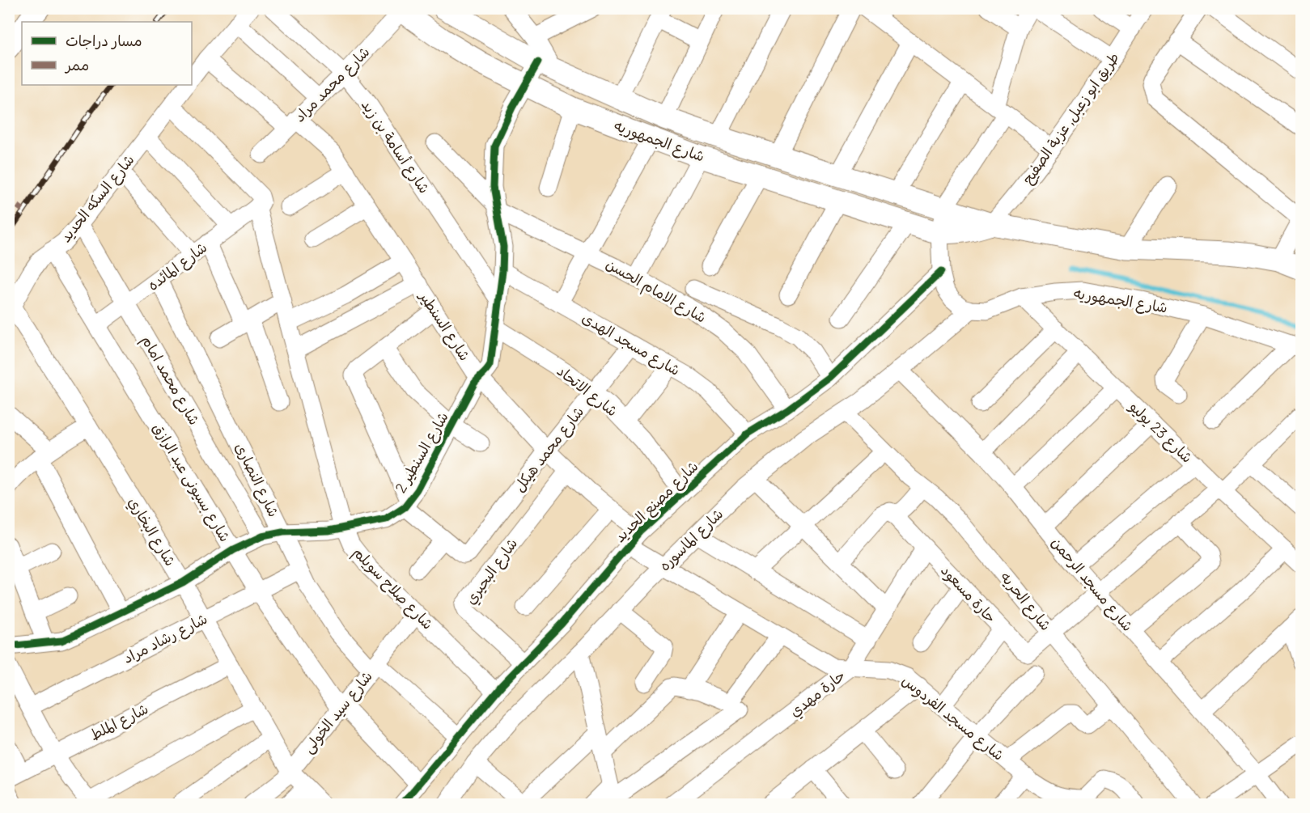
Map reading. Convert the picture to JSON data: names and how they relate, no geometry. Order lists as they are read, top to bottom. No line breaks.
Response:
{"streets":{"main road":["شارع الجمهوريه"],"street":["شارع محمد مراد","طريق ابو زعبل, عزبة الصفيح","شارع أسامة بن زيد","شارع السكه الحديد","شارع المائده","شارع الامام الحسن","شارع السنطير","شارع مسجد الهدى","شارع محمد امام","شارع الاتحاد","شارع 23 يوليو","شارع محمد هيكل","شارع السنطير 2","شارع النصارى","شارع بسيونى عبد الرازق","شارع مصنع الحديد","شارع البخاري","شارع الماسوره","شارع البحيري","شارع مسجد الرحمن","شارع صلاح سويلم","حارة مسعود","شارع الحريه","شارع رشاد مراد","حارة مهدي","شارع سيد الخولى","شارع مسجد الفردوس","شارع الملط"]},"crossings":[["شارع محمد مراد","شارع الجمهوريه"],["شارع محمد مراد","شارع أسامة بن زيد"],["شارع محمد مراد","شارع السنطير"],["طريق ابو زعبل, عزبة الصفيح","شارع الجمهوريه"],["شارع الجمهوريه","شارع 23 يوليو"],["شارع الجمهوريه","شارع السنطير 2"],["شارع الجمهوريه","شارع الماسوره"],["شارع أسامة بن زيد","شارع السنطير 2"],["شارع السكه الحديد","شارع محمد امام"],["شارع السكه الحديد","شارع بسيونى عبد الرازق"],["شارع السكه الحديد","شارع البخاري"],["شارع السكه الحديد","شارع صلاح سويلم"],["شارع المائده","شارع محمد امام"],["شارع المائده","شارع النصارى"],["شارع المائده","شارع بسيونى عبد الرازق"],["شارع المائده","شارع صلاح سويلم"],["شارع الامام الحسن","شارع السنطير 2"],["شارع الامام الحسن","شارع مصنع الحديد"],["شارع السنطير","شارع محمد هيكل"],["شارع السنطير","شارع السنطير 2"],["شارع السنطير","شارع مصنع الحديد"],["شارع السنطير","شارع البحيري"],["شارع مسجد الهدى","شارع محمد هيكل"],["شارع مسجد الهدى","شارع السنطير 2"],["شارع مسجد الهدى","شارع مصنع الحديد"],["شارع محمد امام","شارع السنطير 2"],["شارع الاتحاد","شارع محمد هيكل"],["شارع الاتحاد","شارع السنطير 2"],["شارع الاتحاد","شارع مصنع الحديد"],["شارع السنطير 2","شارع النصارى"],["شارع السنطير 2","شارع بسيونى عبد الرازق"],["شارع السنطير 2","شارع البخاري"],["شارع السنطير 2","شارع صلاح سويلم"],["شارع النصارى","شارع مصنع الحديد"],["شارع النصارى","شارع رشاد مراد"],["شارع النصارى","شارع سيد الخولى"],["شارع بسيونى عبد الرازق","شارع مصنع الحديد"],["شارع بسيونى عبد الرازق","شارع رشاد مراد"],["شارع بسيونى عبد الرازق","شارع سيد الخولى"],["شارع مصنع الحديد","شارع البحيري"],["شارع مصنع الحديد","شارع صلاح سويلم"],["شارع مصنع الحديد","شارع مسجد الفردوس"],["شارع البخاري","شارع رشاد مراد"],["شارع البخاري","شارع سيد الخولى"],["شارع البخاري","شارع الملط"],["شارع الماسوره","شارع مسجد الرحمن"],["شارع الماسوره","شارع الحريه"],["شارع الماسوره","شارع مسجد الفردوس"],["شارع صلاح سويلم","شارع سيد الخولى"],["حارة مسعود","شارع الحريه"],["حارة مسعود","حارة مهدي"],["حارة مهدي","شارع مسجد الفردوس"]],"legend":["مسار دراجات","ممر"]}
